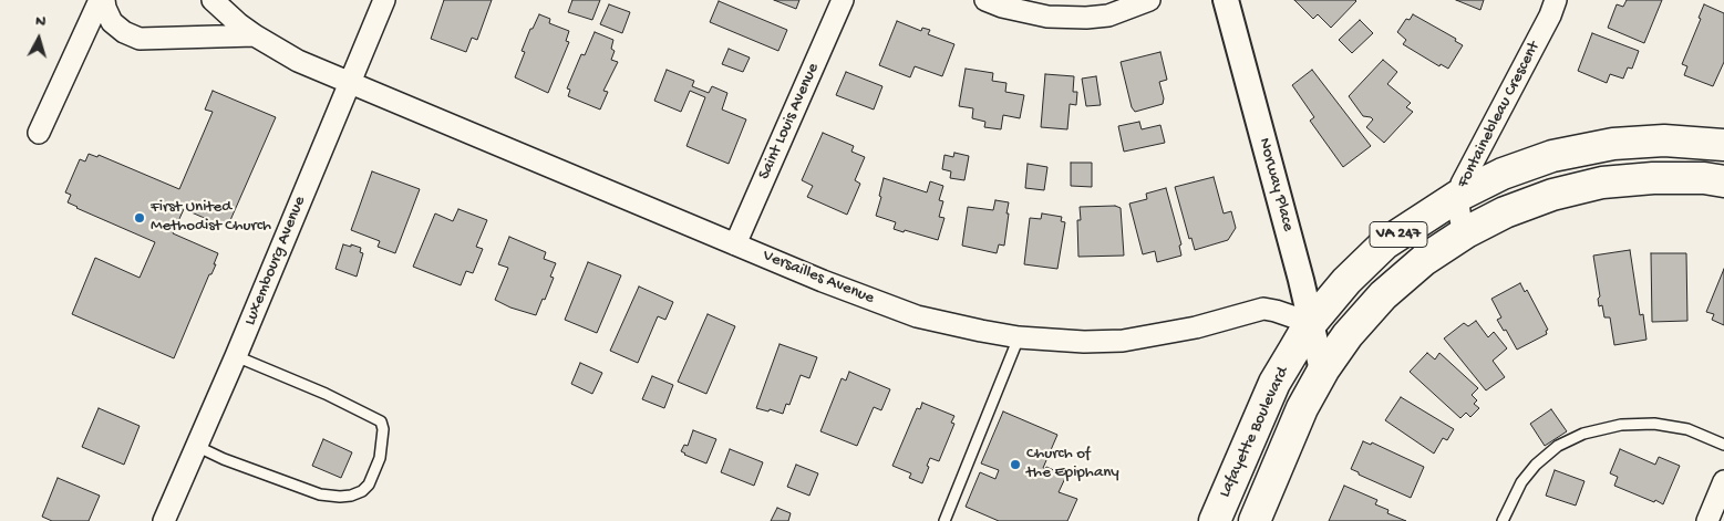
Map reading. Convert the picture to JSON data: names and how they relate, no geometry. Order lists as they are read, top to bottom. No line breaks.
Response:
{"streets":{"main road":["VA 247","Lafayette Boulevard"],"street":["Fontainebleau Crescent","Saint Louis Avenue","Norway Place","Luxembourg Avenue","Versailles Avenue"]},"crossings":[["Fontainebleau Crescent","Lafayette Boulevard"],["Saint Louis Avenue","Versailles Avenue"],["Norway Place","Versailles Avenue"],["Norway Place","Lafayette Boulevard"],["Luxembourg Avenue","Versailles Avenue"],["Versailles Avenue","Lafayette Boulevard"]],"places":["First United Methodist Church","Church of the Epiphany"],"north":"top"}
